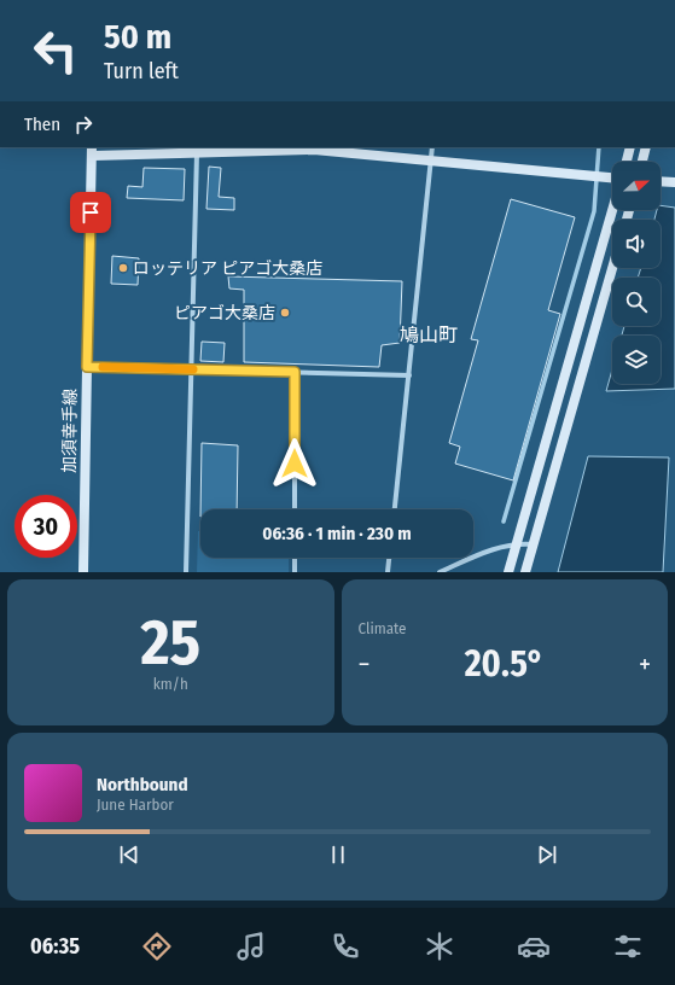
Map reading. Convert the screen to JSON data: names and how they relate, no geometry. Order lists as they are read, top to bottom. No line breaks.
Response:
{"streets":{"street":["加須幸手線"]},"districts":["鳩山町"],"places":["ロッテリア ピアゴ大桑店","ピアゴ大桑店"],"north":"right","page":{"turn":["50 m","Turn left"],"then":"Then","limit":"30","trip":"06:36 · 1 min · 230 m","tile":[["25","km/h"],"Climate"],"heat":["−","20.5°","+"],"song":["Northbound","June Harbor"],"tabs":"06:35"}}
